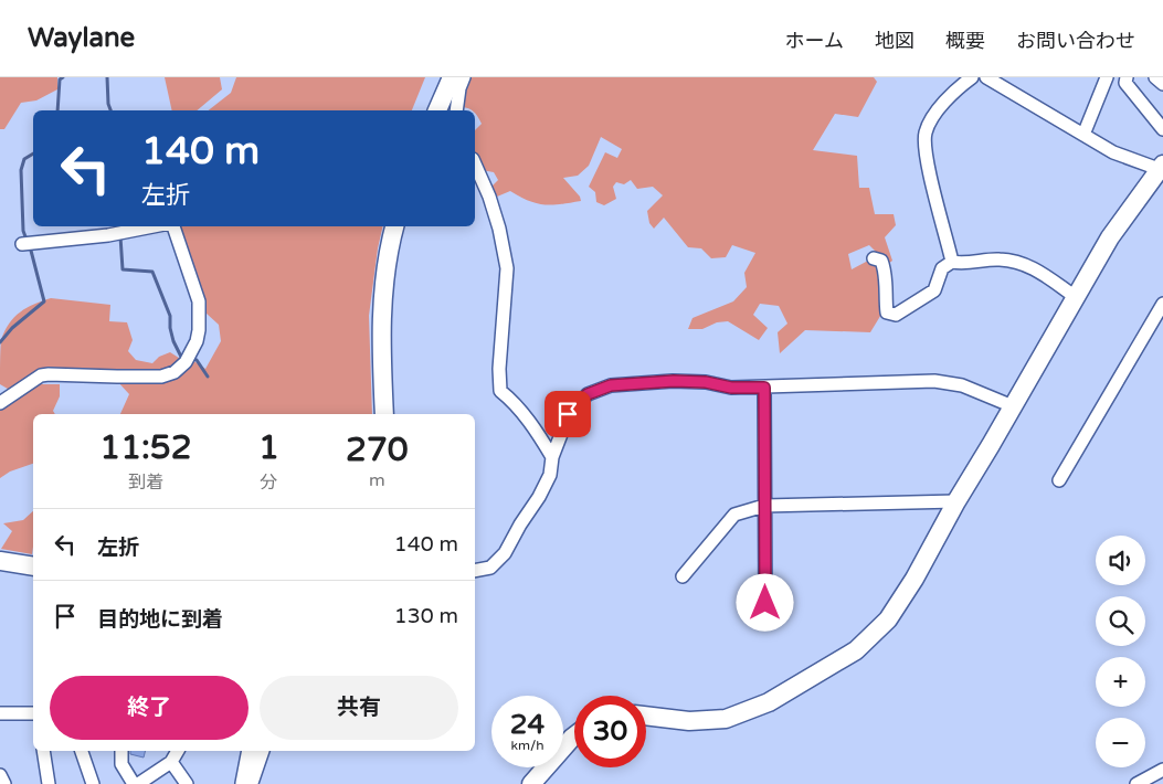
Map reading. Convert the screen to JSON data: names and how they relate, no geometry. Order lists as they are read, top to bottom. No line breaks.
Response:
{"page":{"header":"Waylane","nav":["ホーム","地図","概要","お問い合わせ"],"turn":["140 m","左折"],"eta":["11:52","到着","1","分","270","m"],"list":[{"name":"左折","value":"140 m"},{"name":"目的地に到着","value":"130 m"}],"map_buttons":["+","−"],"buttons":["終了","共有"],"speed":"24 km/h","limit":"30"}}
